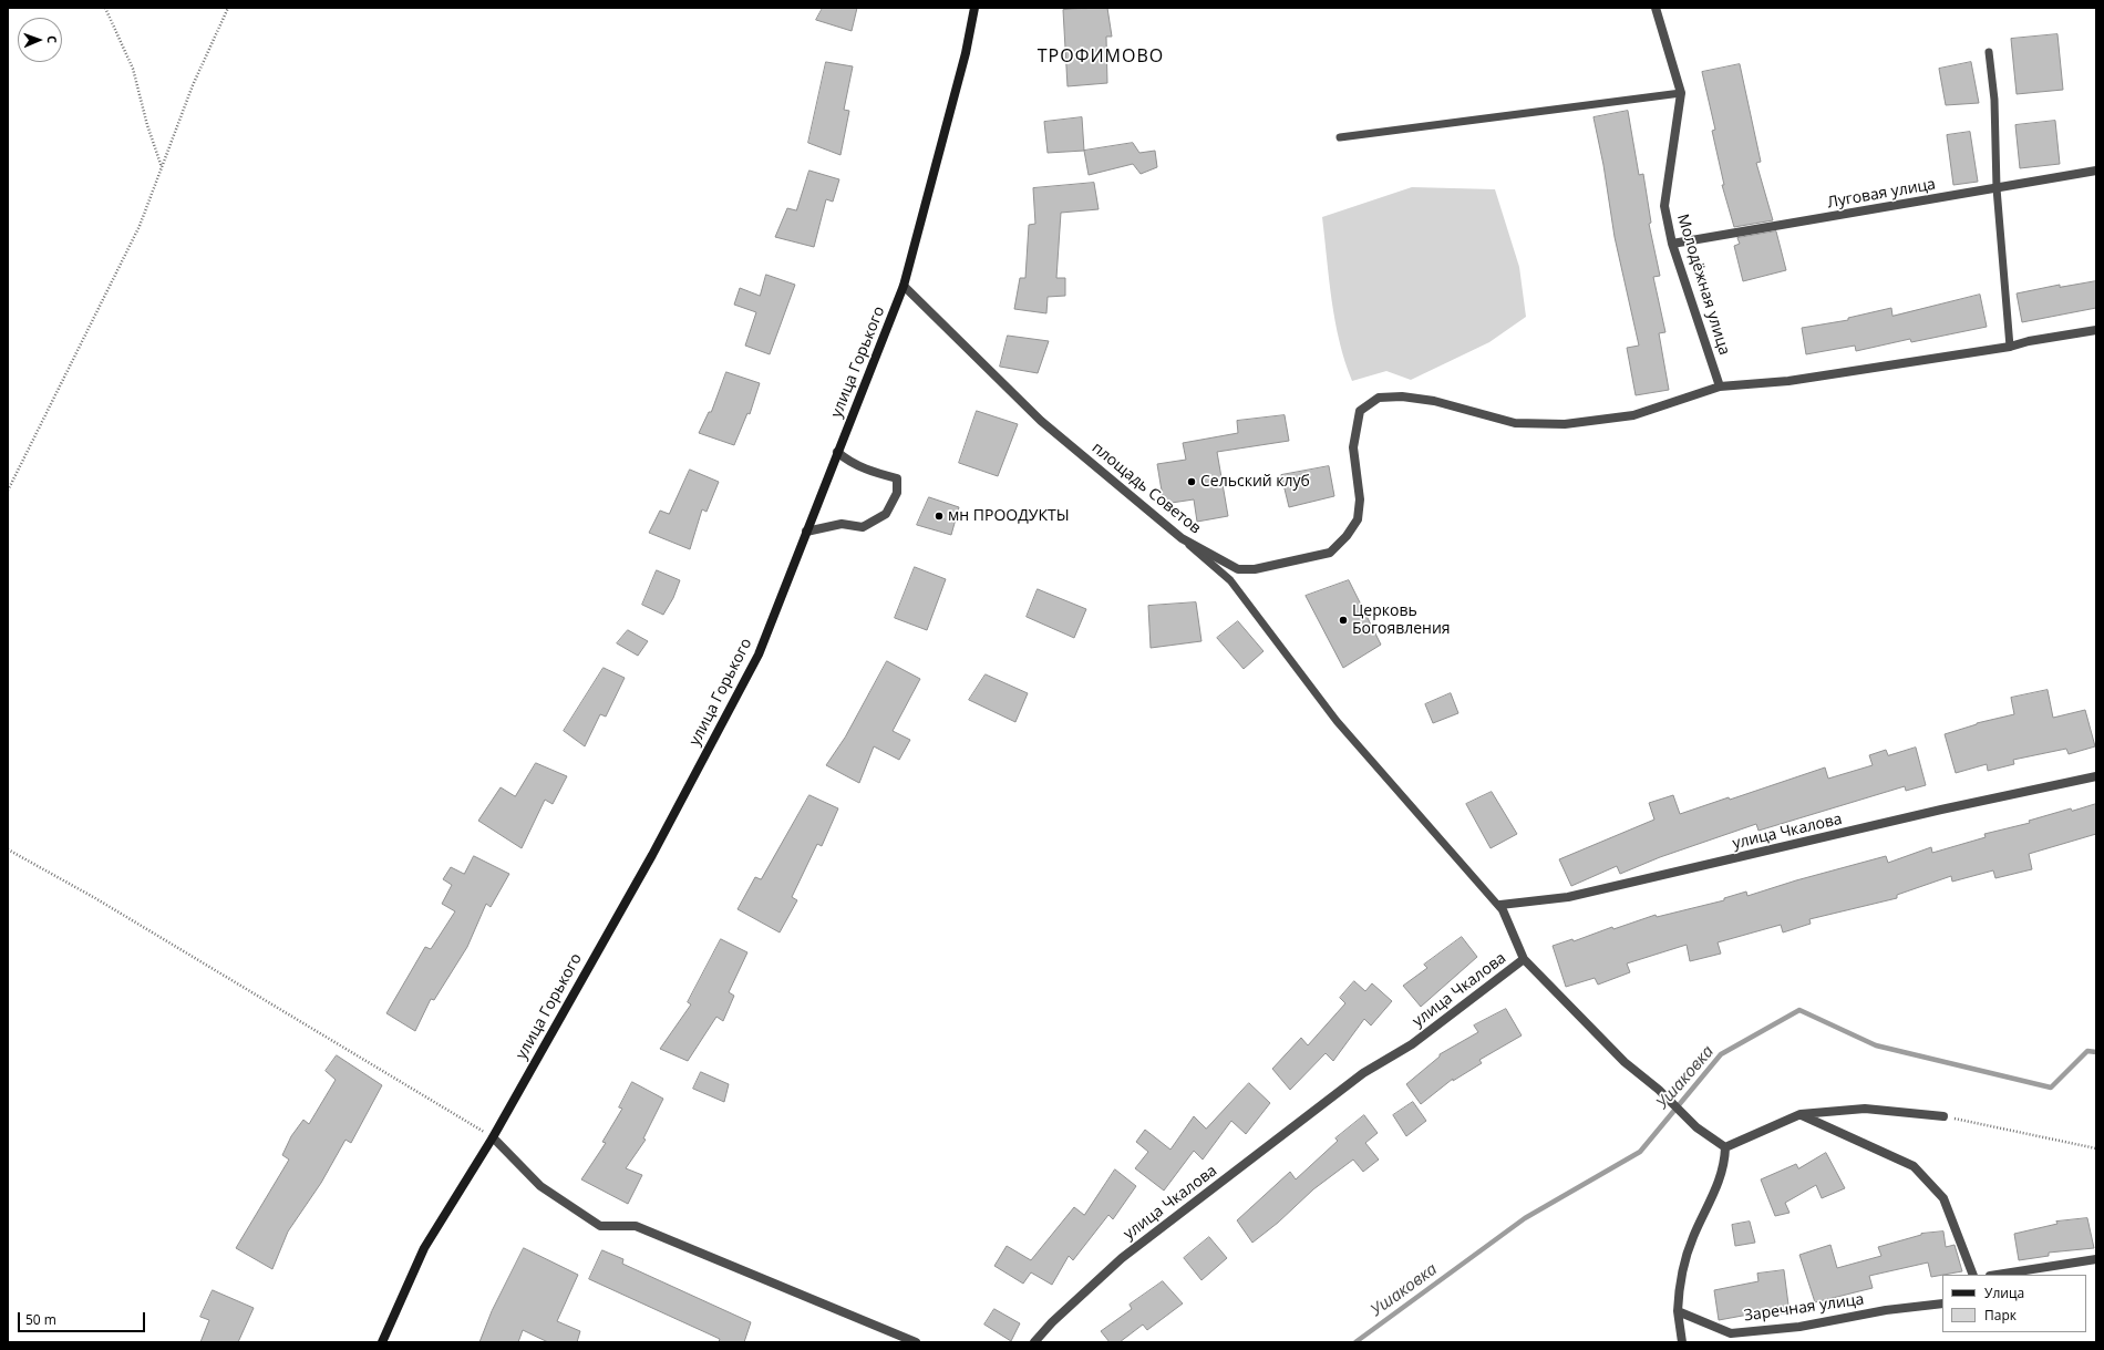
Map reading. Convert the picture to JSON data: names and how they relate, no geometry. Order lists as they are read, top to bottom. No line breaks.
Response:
{"streets":{"main road":["улица Горького"],"street":["Луговая улица","Молодёжная улица","площадь Советов","улица Чкалова","Заречная улица"]},"crossings":[["Луговая улица","Молодёжная улица"],["Молодёжная улица","площадь Советов"],["улица Горького","площадь Советов"]],"districts":["ТРОФИМОВО"],"water":["Ушаковка"],"places":["Сельский клуб","мн ПРООДУКТЫ","Церковь Богоявления"],"legend":["Улица","Парк"],"scale_bar":"50 m","north":"right"}
